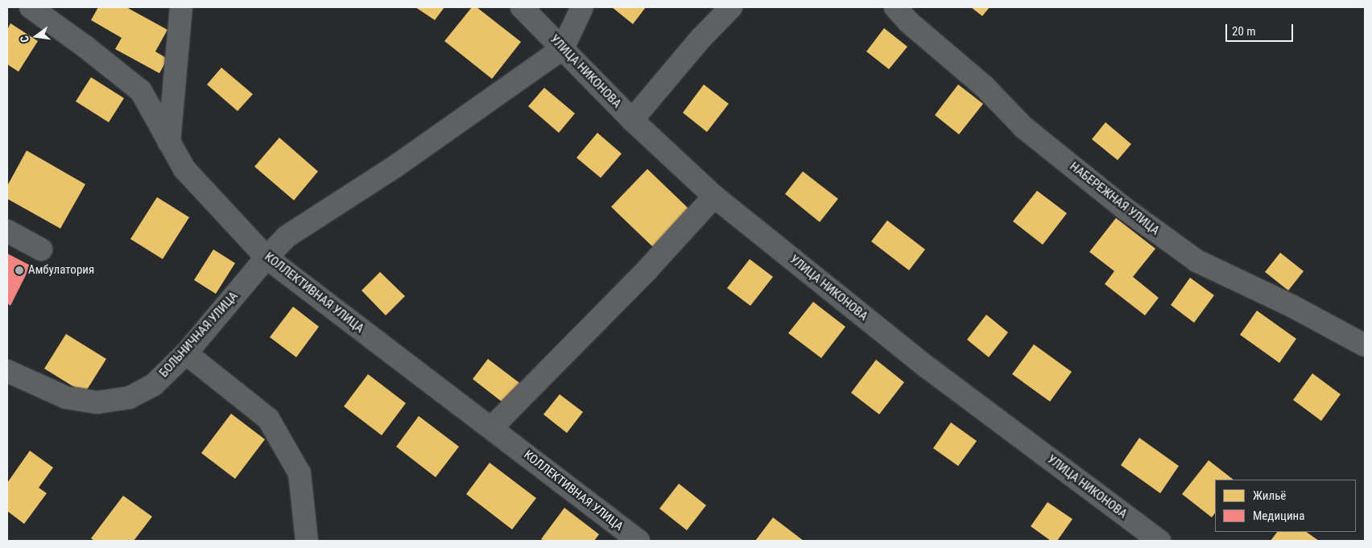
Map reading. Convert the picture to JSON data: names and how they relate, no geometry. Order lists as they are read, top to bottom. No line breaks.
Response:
{"streets":{"street":["УЛИЦА НИКОНОВА","НАБЕРЕЖНАЯ УЛИЦА","КОЛЛЕКТИВНАЯ УЛИЦА","БОЛЬНИЧНАЯ УЛИЦА"]},"crossings":[["УЛИЦА НИКОНОВА","БОЛЬНИЧНАЯ УЛИЦА"],["КОЛЛЕКТИВНАЯ УЛИЦА","БОЛЬНИЧНАЯ УЛИЦА"]],"places":["Амбулатория"],"legend":["Жильё","Медицина"],"scale_bar":"20 m","north":"left"}
